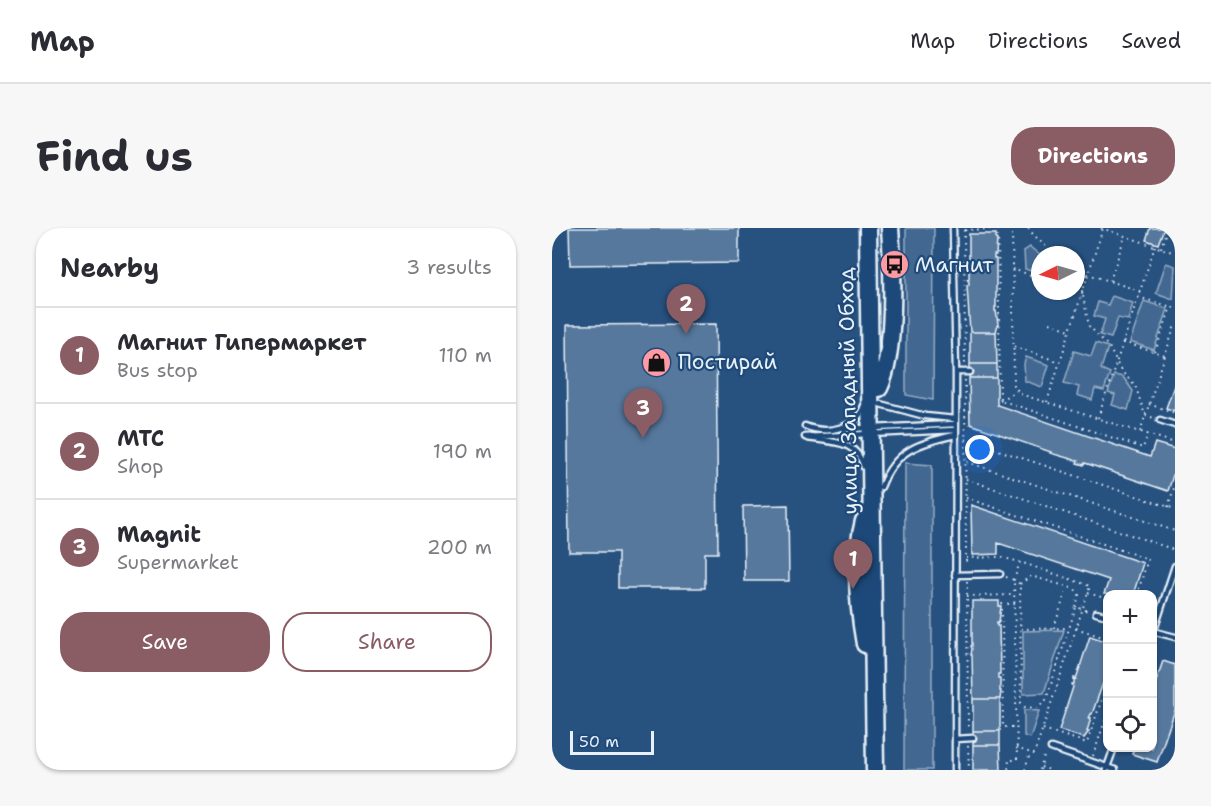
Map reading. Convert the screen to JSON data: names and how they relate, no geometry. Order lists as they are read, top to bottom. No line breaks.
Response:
{"streets":{"highway":["улица Западный Обход"]},"places":{"bus stop":["Магнит"],"shop":["Постирай"]},"scale_bar":"50 m","north":"left","page":{"header":"Map","nav":["Map","Directions","Saved"],"buttons":["Directions",["Save","Share"]],"title":"Find us","heading":["Nearby","3 results"],"pins":["2","3","1"],"list":[{"mark":"1","name":"Магнит Гипермаркет","note":"Bus stop","value":"110 m"},{"mark":"2","name":"МТС","note":"Shop","value":"190 m"},{"mark":"3","name":"Magnit","note":"Supermarket","value":"200 m"}],"map_buttons":["+","−"],"scale":"50 m"}}
